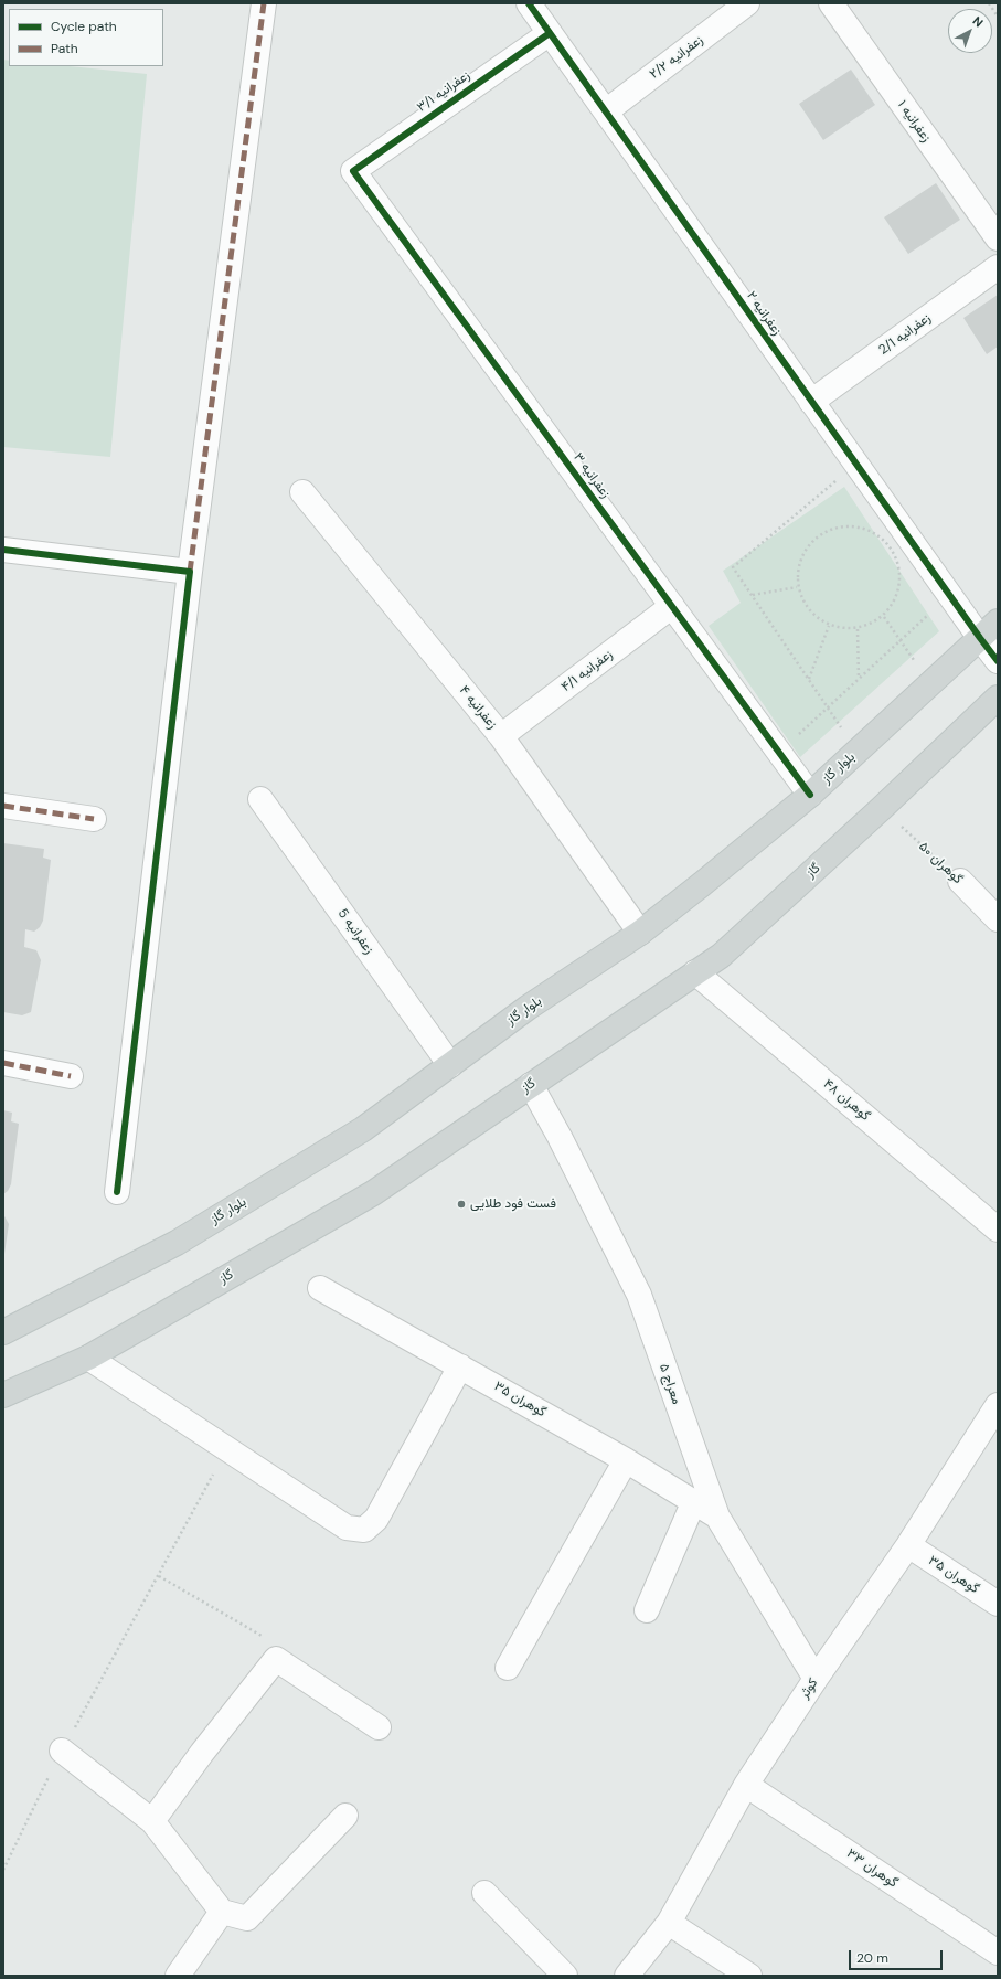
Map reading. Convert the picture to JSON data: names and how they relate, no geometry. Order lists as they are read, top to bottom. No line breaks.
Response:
{"streets":{"main road":["بلوار گاز","گاز"],"street":["زعفرانیه ۲/۲","زعفرانیه ۳/۱","زعفرانیه ۱","زعفرانیه ۲","زعفرانیه 2/1","زعفرانیه ۳","زعفرانیه ۴/۱","زعفرانیه ۴","گوهران ۵۰","5 زعفرانیه","گوهران ۴۸","معراج ۵","گوهران ۳۵","کوثر","گوهران ۳۳"]},"crossings":[["زعفرانیه ۲/۲","زعفرانیه ۲"],["زعفرانیه ۳/۱","زعفرانیه ۲"],["زعفرانیه ۳/۱","زعفرانیه ۳"],["زعفرانیه ۲","زعفرانیه 2/1"],["زعفرانیه ۲","بلوار گاز"],["زعفرانیه ۳","زعفرانیه ۴/۱"],["زعفرانیه ۳","بلوار گاز"],["زعفرانیه ۴/۱","زعفرانیه ۴"],["زعفرانیه ۴","بلوار گاز"],["بلوار گاز","5 زعفرانیه"],["گوهران ۵۰","گاز"],["گاز","گوهران ۴۸"],["گاز","معراج ۵"],["معراج ۵","گوهران ۳۵"],["معراج ۵","کوثر"],["گوهران ۳۵","کوثر"],["کوثر","گوهران ۳۳"]],"places":["فست فود طلایی"],"legend":["Cycle path","Path"],"scale_bar":"20 m","north":"top right"}
